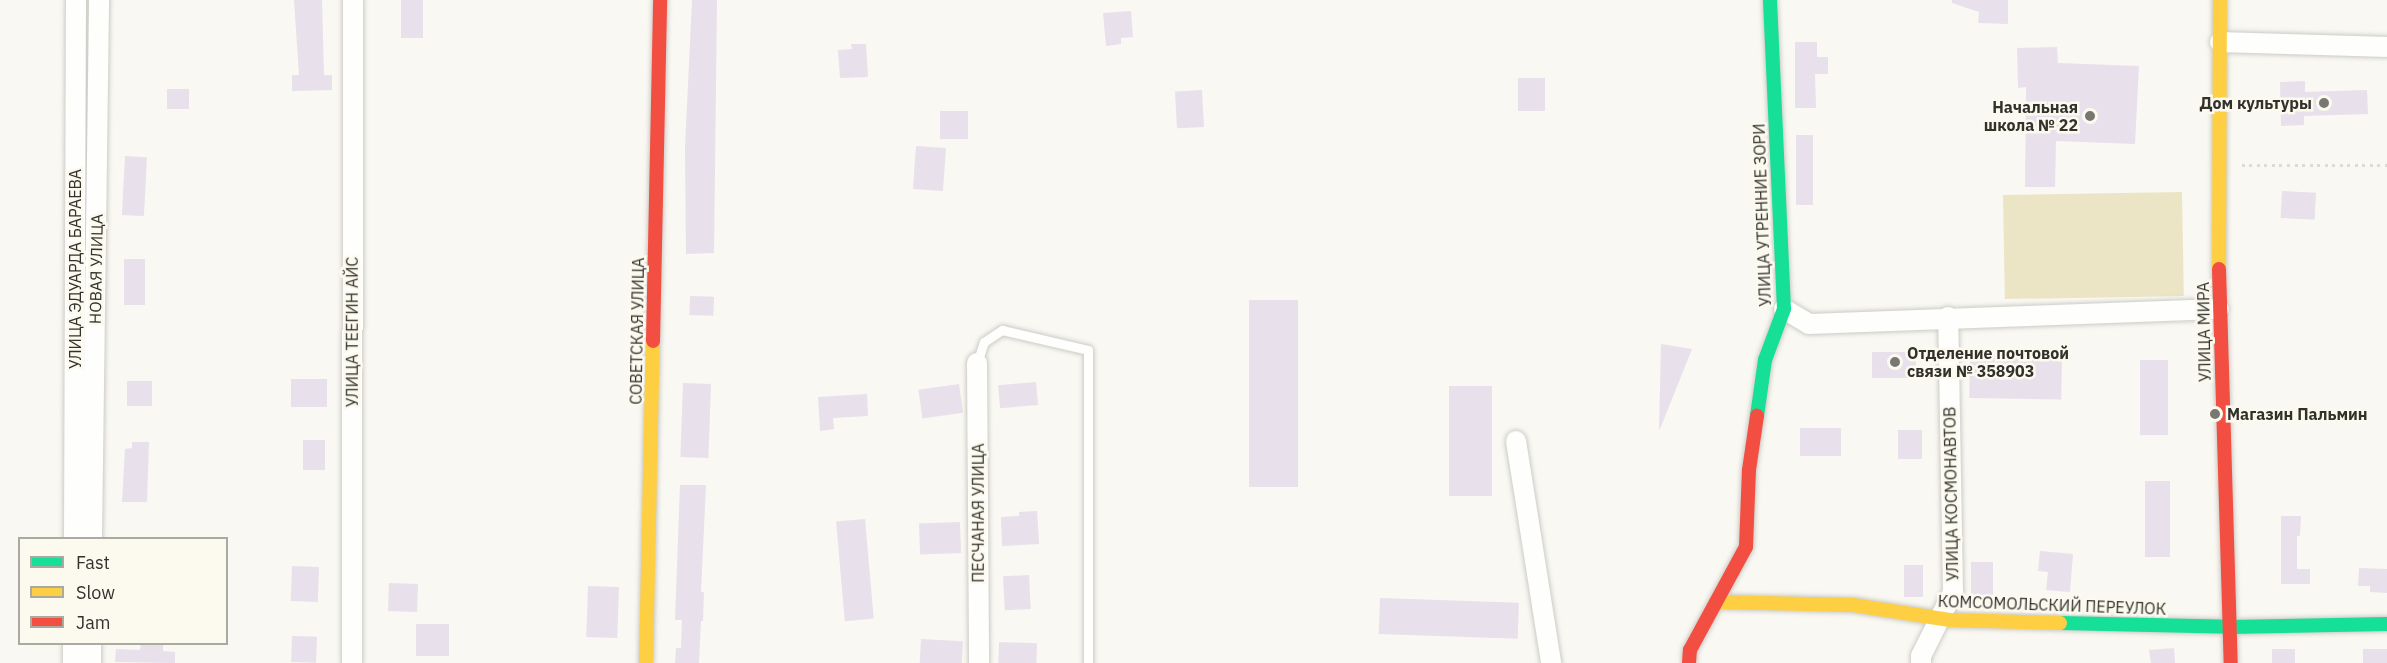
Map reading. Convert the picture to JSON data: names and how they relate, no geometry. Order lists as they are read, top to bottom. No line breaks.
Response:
{"streets":{"street":["УЛИЦА УТРЕННИЕ ЗОРИ","УЛИЦА ЭДУАРДА БАРАЕВА","НОВАЯ УЛИЦА","СОВЕТСКАЯ УЛИЦА","УЛИЦА ТЕЕГИН АЙС","УЛИЦА МИРА","УЛИЦА КОСМОНАВТОВ","ПЕСЧАНАЯ УЛИЦА","КОМСОМОЛЬСКИЙ ПЕРЕУЛОК"]},"crossings":[["УЛИЦА УТРЕННИЕ ЗОРИ","КОМСОМОЛЬСКИЙ ПЕРЕУЛОК"],["УЛИЦА МИРА","КОМСОМОЛЬСКИЙ ПЕРЕУЛОК"],["УЛИЦА КОСМОНАВТОВ","КОМСОМОЛЬСКИЙ ПЕРЕУЛОК"]],"places":["Дом культуры","Начальная школа № 22","Отделение почтовой связи № 358903","Магазин Пальмин"],"legend":["Fast","Slow","Jam"]}
